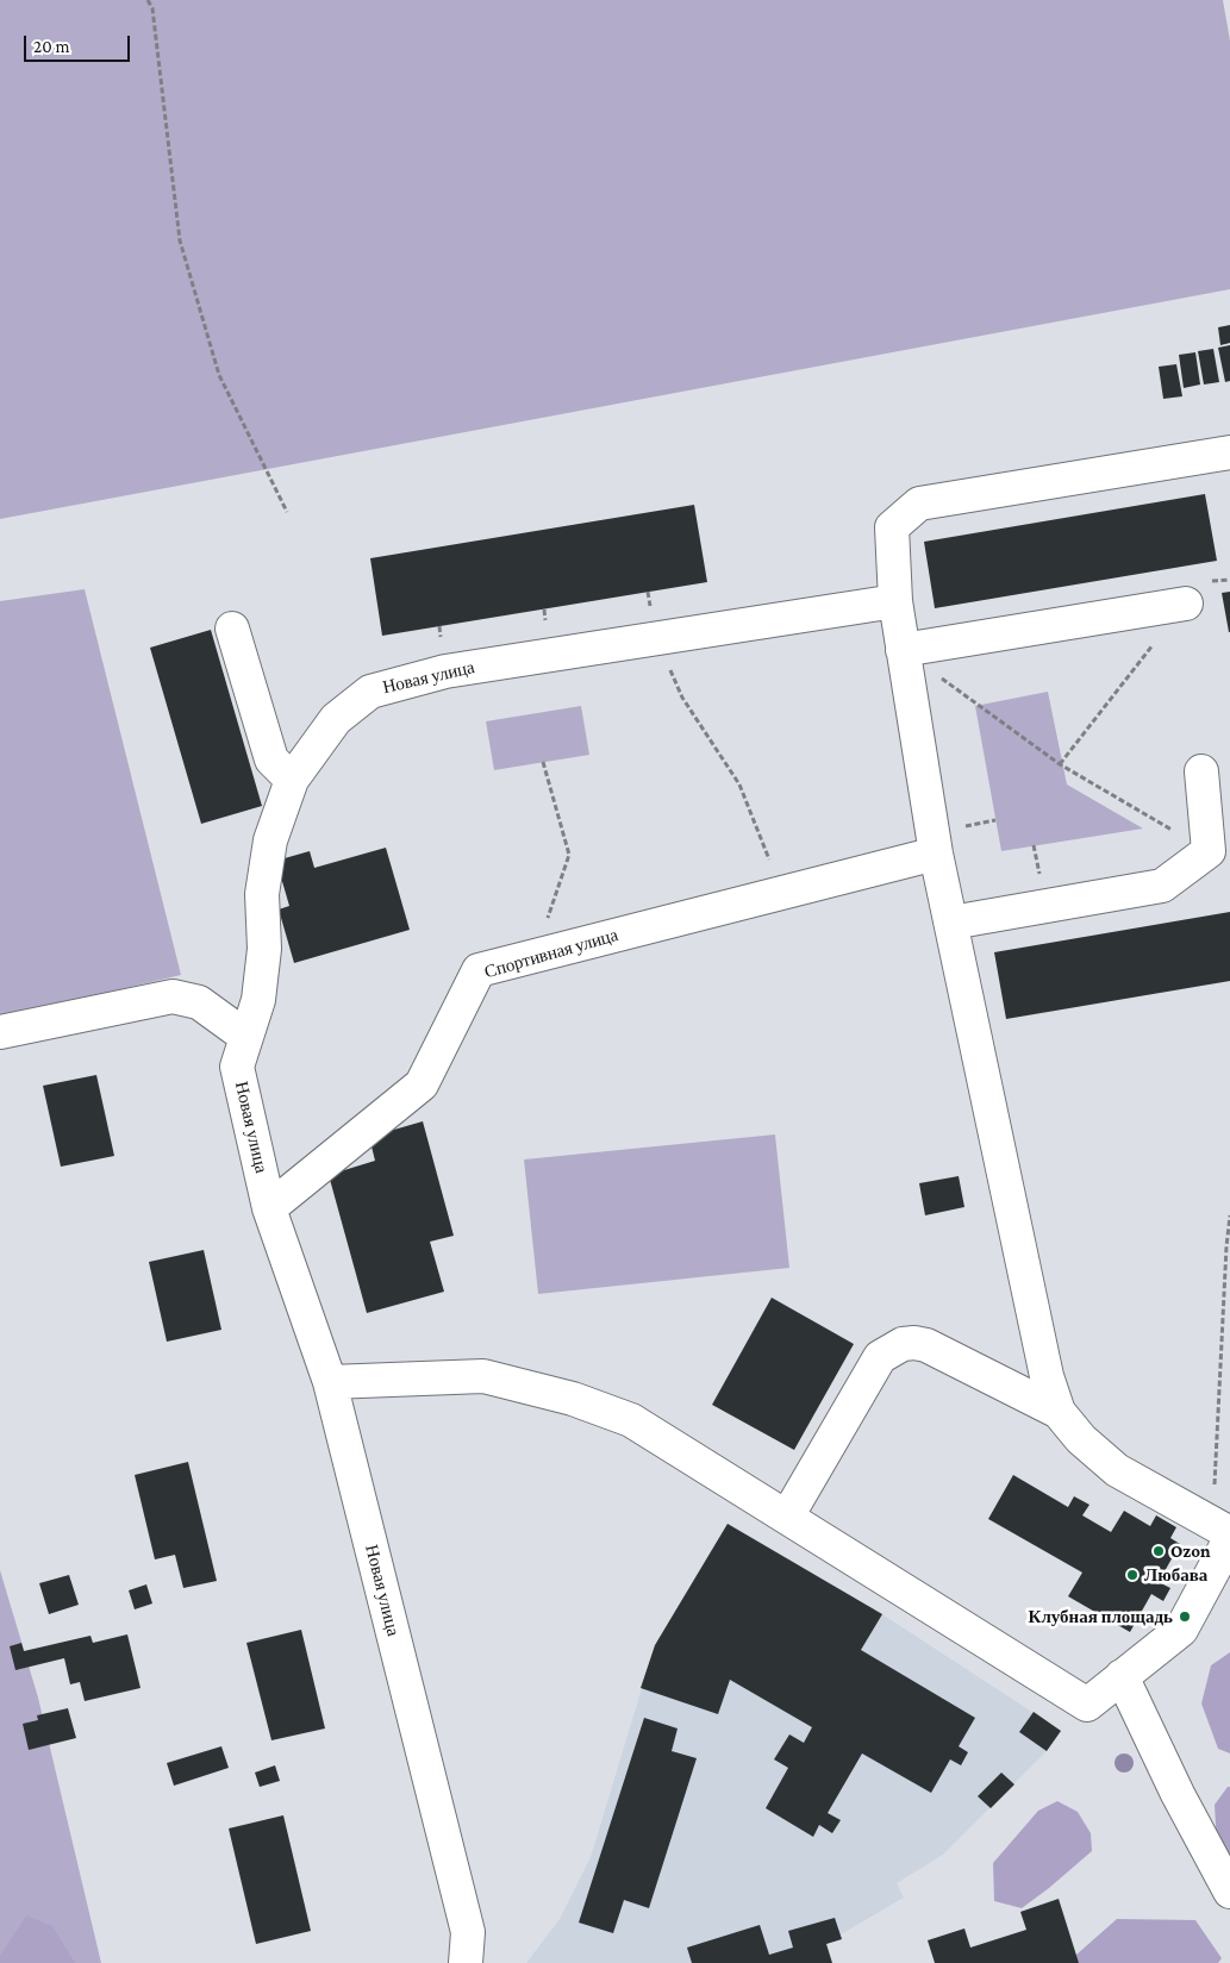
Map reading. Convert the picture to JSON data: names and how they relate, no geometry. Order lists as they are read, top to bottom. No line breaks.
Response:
{"streets":{"street":["Новая улица","Спортивная улица"]},"crossings":[["Новая улица","Спортивная улица"]],"places":["Ozon","Любава","Клубная площадь"],"scale_bar":"20 m"}
